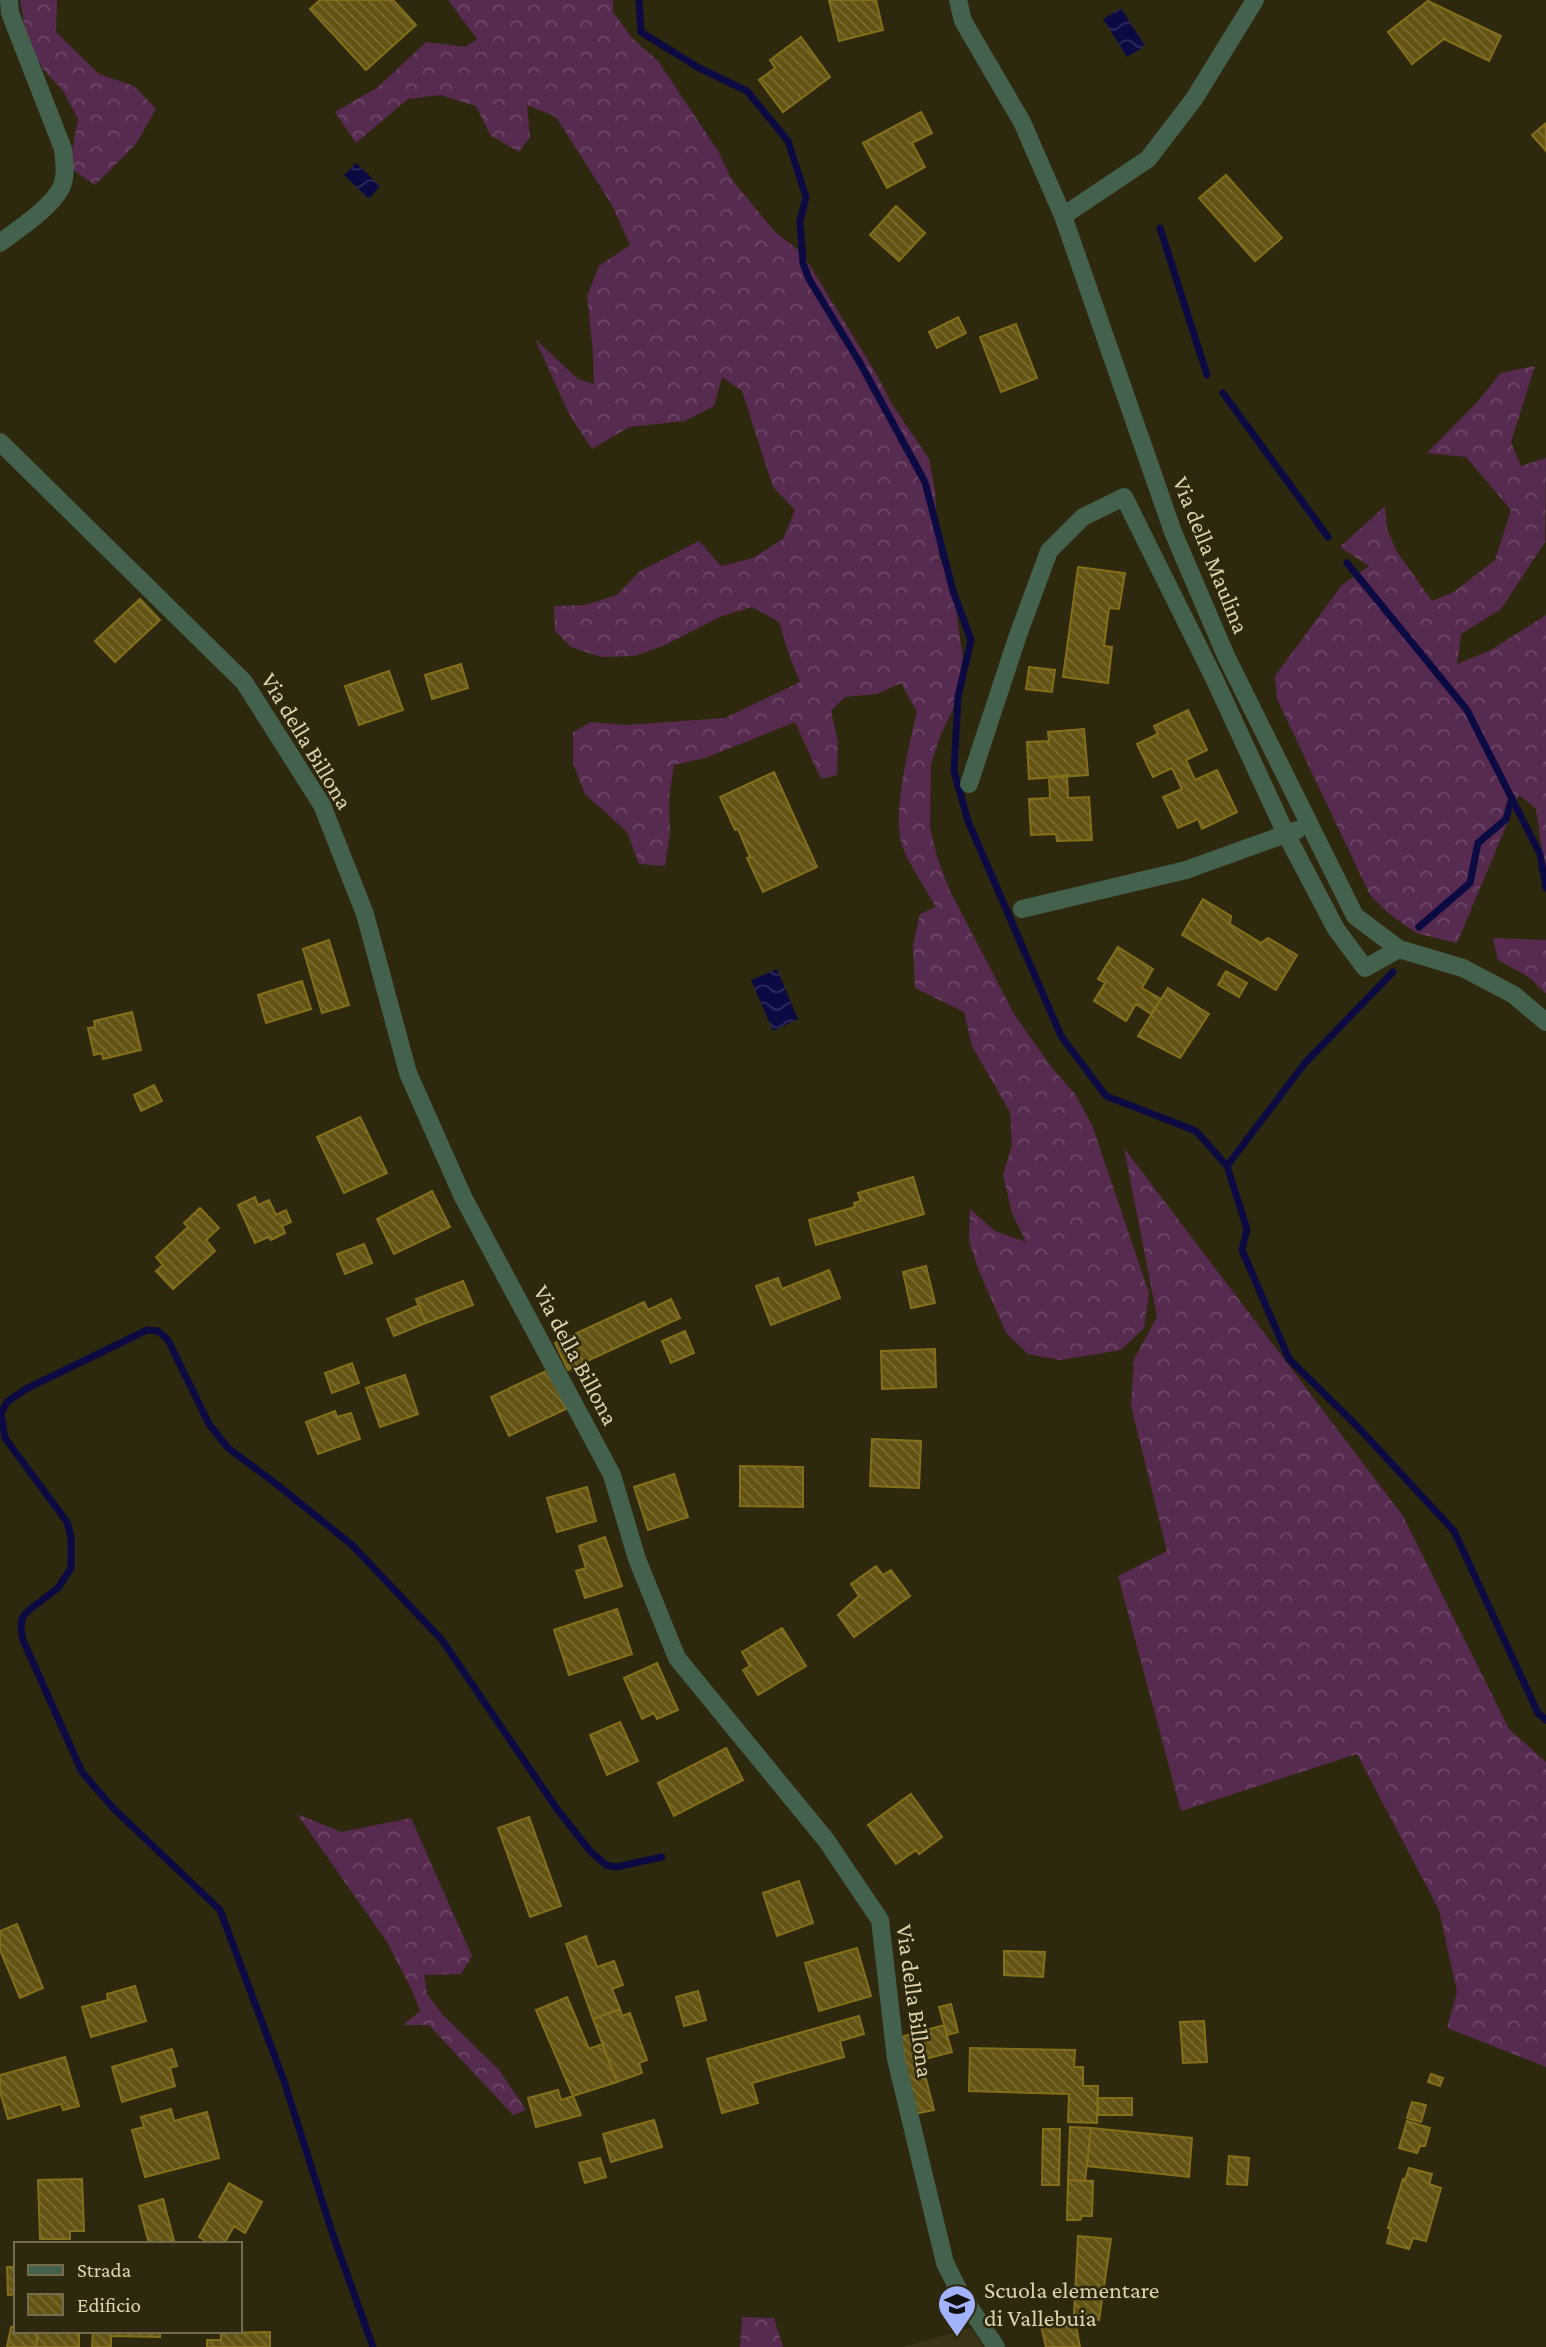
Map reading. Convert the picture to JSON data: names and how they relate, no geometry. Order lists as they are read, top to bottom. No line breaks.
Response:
{"streets":{"street":["Via della Maulina","Via della Billona"]},"places":{"school or university":["Scuola elementare di Vallebuia"]},"legend":["Strada","Edificio"]}
